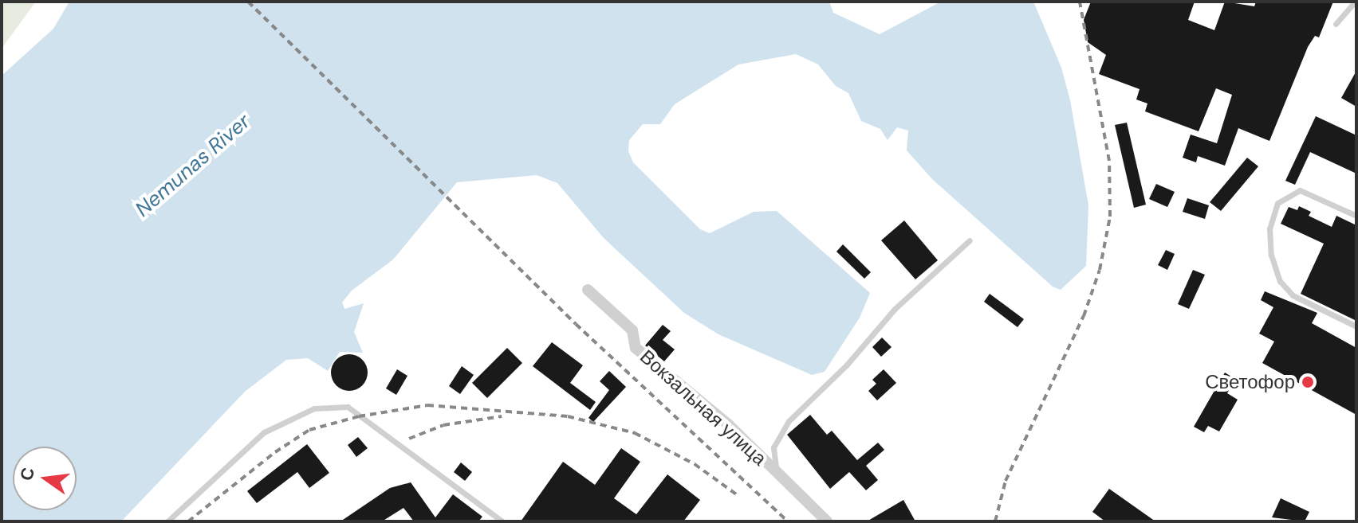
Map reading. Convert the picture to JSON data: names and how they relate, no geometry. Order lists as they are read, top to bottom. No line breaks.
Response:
{"streets":{"street":["Вокзальная улица"]},"water":["Nemunas River"],"places":["Светофор"],"north":"left"}
